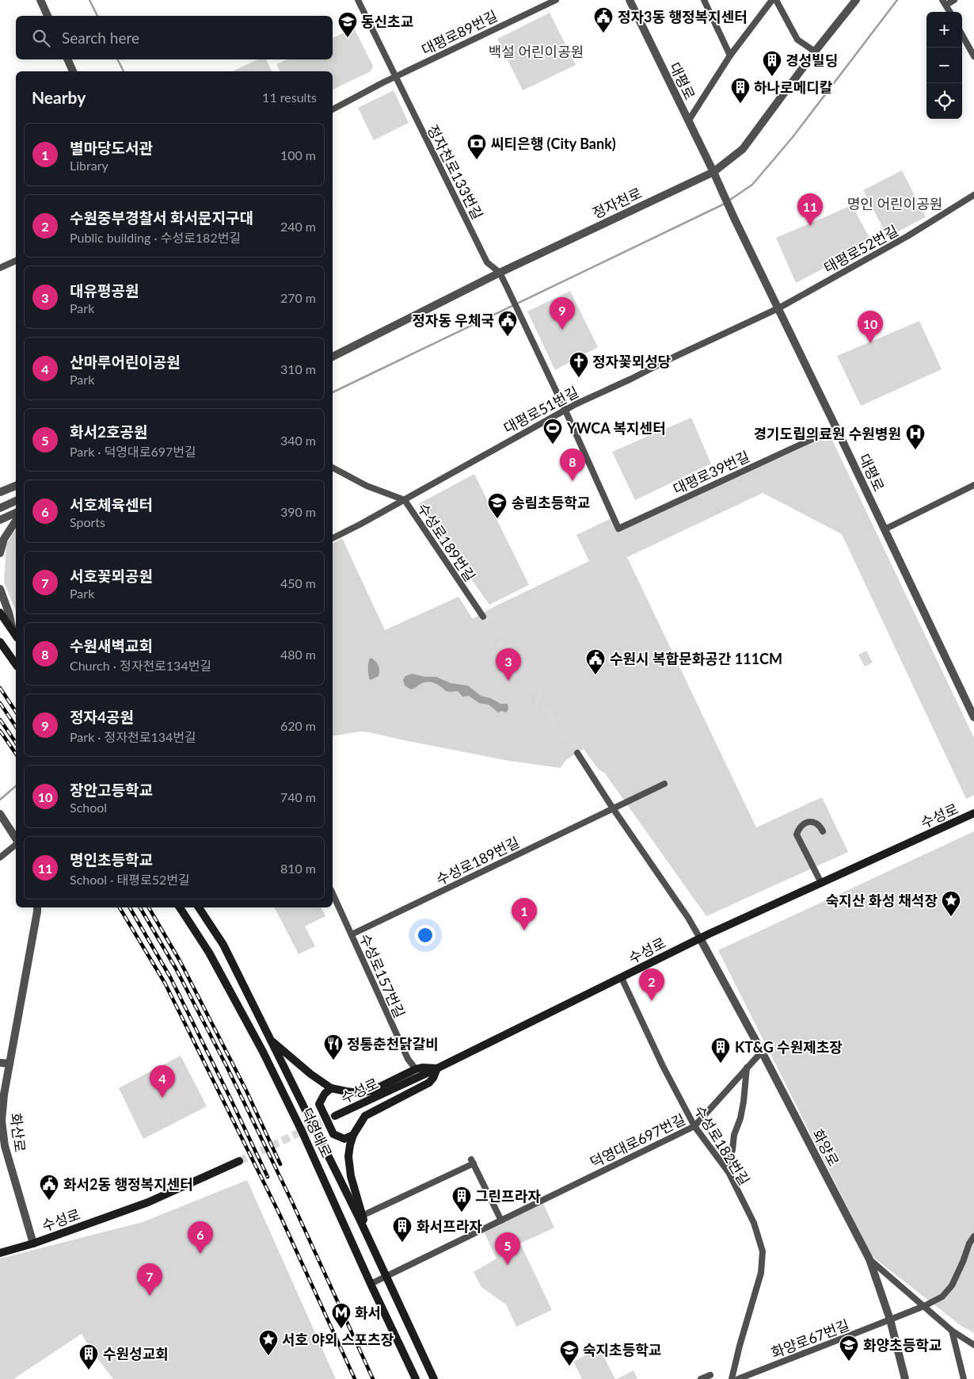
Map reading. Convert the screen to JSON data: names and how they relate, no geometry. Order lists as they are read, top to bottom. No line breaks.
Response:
{"streets":{"main road":["수성로","덕영대로"],"street":["대평로89번길","대평로","정자천로133번길","정자천로","태평로52번길","대평로51번길","대평로39번길","수성로189번길","수성로157번길","화산로","덕영대로697번길","수성로182번길","화양로","화양로67번길"]},"crossings":[["대평로89번길","정자천로133번길"],["대평로","정자천로"],["대평로","태평로52번길"],["대평로","대평로51번길"],["대평로","대평로39번길"],["정자천로133번길","정자천로"],["태평로52번길","대평로51번길"],["대평로51번길","대평로39번길"],["대평로51번길","수성로189번길"],["수성로189번길","수성로157번길"],["수성로","화산로"],["수성로","수성로182번길"],["수성로","화양로"],["덕영대로","덕영대로697번길"],["덕영대로697번길","수성로182번길"],["덕영대로697번길","화양로"],["화양로","화양로67번길"]],"parks":["백설 어린이공원","명인 어린이공원"],"places":{"public building":["정자3동 행정복지센터","정자동 우체국","수원시 복합문화공간 111CM","화서2동 행정복지센터"],"school or university":["동신초교","송림초등학교","화양초등학교","숙지초등학교"],"building":["경성빌딩","하나로메디칼","KT&G 수원제초장","그린프라자","화서프라자","수원성교회"],"bank":["씨티은행 (City Bank)"],"church":["정자꽃뫼성당"],"sports":["YWCA 복지센터"],"hospital":["경기도립의료원 수원병원"],"place":["숙지산 화성 채석장","서호 야외 스포츠장"],"restaurant":["정통춘천닭갈비"],"metro station":["화서"]},"page":{"map_buttons":["+","−"],"search":"Search here","heading":["Nearby","11 results"],"list":[{"mark":"1","name":"별마당도서관","note":"Library","value":"100 m"},{"mark":"2","name":"수원중부경찰서 화서문지구대","note":"Public building · 수성로182번길","value":"240 m"},{"mark":"3","name":"대유평공원","note":"Park","value":"270 m"},{"mark":"4","name":"산마루어린이공원","note":"Park","value":"310 m"},{"mark":"5","name":"화서2호공원","note":"Park · 덕영대로697번길","value":"340 m"},{"mark":"6","name":"서호체육센터","note":"Sports","value":"390 m"},{"mark":"7","name":"서호꽃뫼공원","note":"Park","value":"450 m"},{"mark":"8","name":"수원새벽교회","note":"Church · 정자천로134번길","value":"480 m"},{"mark":"9","name":"정자4공원","note":"Park · 정자천로134번길","value":"620 m"},{"mark":"10","name":"장안고등학교","note":"School","value":"740 m"},{"mark":"11","name":"명인초등학교","note":"School · 태평로52번길","value":"810 m"}],"pins":["11","9","10","8","3","1","2","4","6","5","7"]}}
